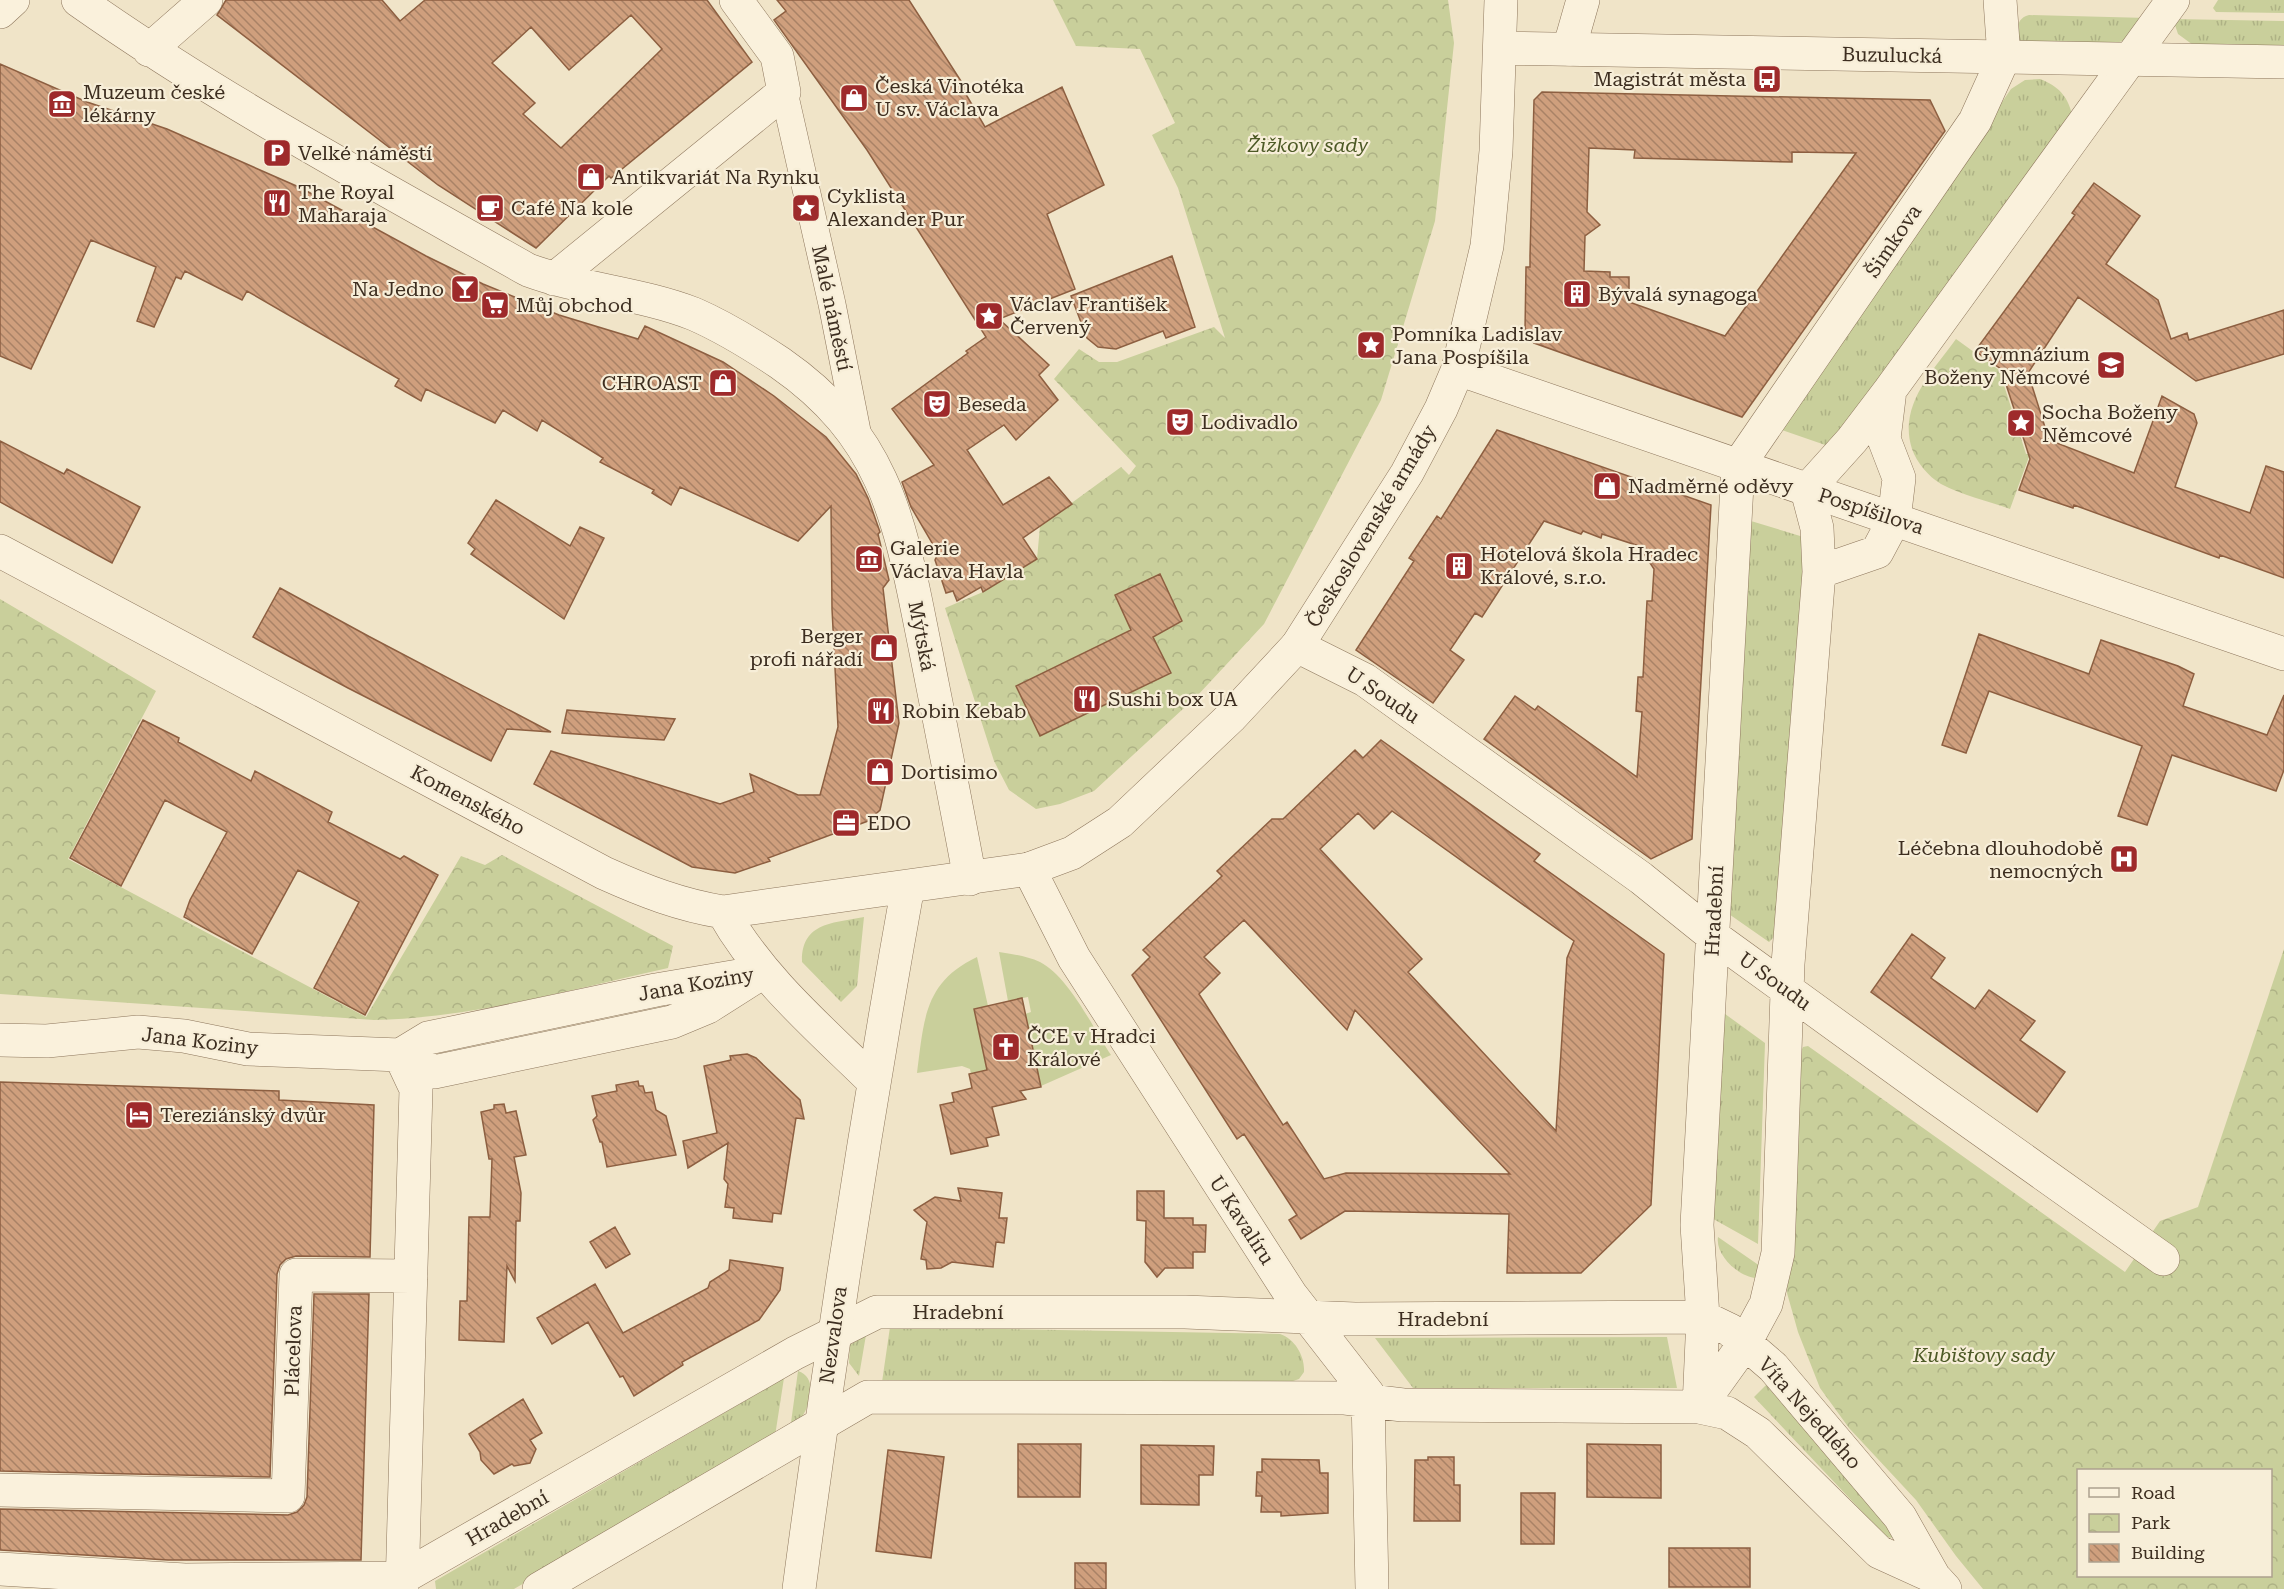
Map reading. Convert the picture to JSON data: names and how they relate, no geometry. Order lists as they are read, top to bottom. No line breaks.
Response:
{"streets":{"street":["Buzulucká","Šimkova","Malé náměstí","Pospíšilova","Československé armády","Mýtská","U Soudu","Komenského","Hradební","Jana Koziny","U Kavalíru","Nezvalova","Plácelova","Víta Nejedlého"]},"crossings":[["Buzulucká","Šimkova"],["Buzulucká","Československé armády"],["Šimkova","Pospíšilova"],["Šimkova","Hradební"],["Malé náměstí","Mýtská"],["Pospíšilova","Československé armády"],["Pospíšilova","Hradební"],["Československé armády","Mýtská"],["Československé armády","U Soudu"],["Československé armády","Komenského"],["Československé armády","U Kavalíru"],["Mýtská","Komenského"],["U Soudu","Hradební"],["Komenského","Nezvalova"],["Hradební","U Kavalíru"],["Hradební","Nezvalova"],["Hradební","Víta Nejedlého"]],"parks":["Žižkovy sady","Kubištovy sady"],"places":{"bus stop":["Magistrát města"],"shop":["Česká Vinotéka U sv. Václava","Antikvariát Na Rynku","CHROAST","Nadměrné oděvy","Berger profi nářadí","Dortisimo"],"museum":["Muzeum české lékárny","Galerie Václava Havla"],"parking":["Velké náměstí"],"restaurant":["The Royal Maharaja","Sushi box UA","Robin Kebab"],"cafe":["Café Na kole"],"place":["Cyklista Alexander Pur","Václav František Červený","Pomníka Ladislav Jana Pospíšila","Socha Boženy Němcové"],"bar":["Na Jedno"],"building":["Bývalá synagoga","Hotelová škola Hradec Králové, s.r.o."],"supermarket":["Můj obchod"],"school or university":["Gymnázium Boženy Němcové"],"theatre":["Beseda","Lodivadlo"],"office":["EDO"],"hospital":["Léčebna dlouhodobě nemocných"],"church":["ČCE v Hradci Králové"],"hotel":["Tereziánský dvůr"]},"legend":["Road","Park","Building"]}
